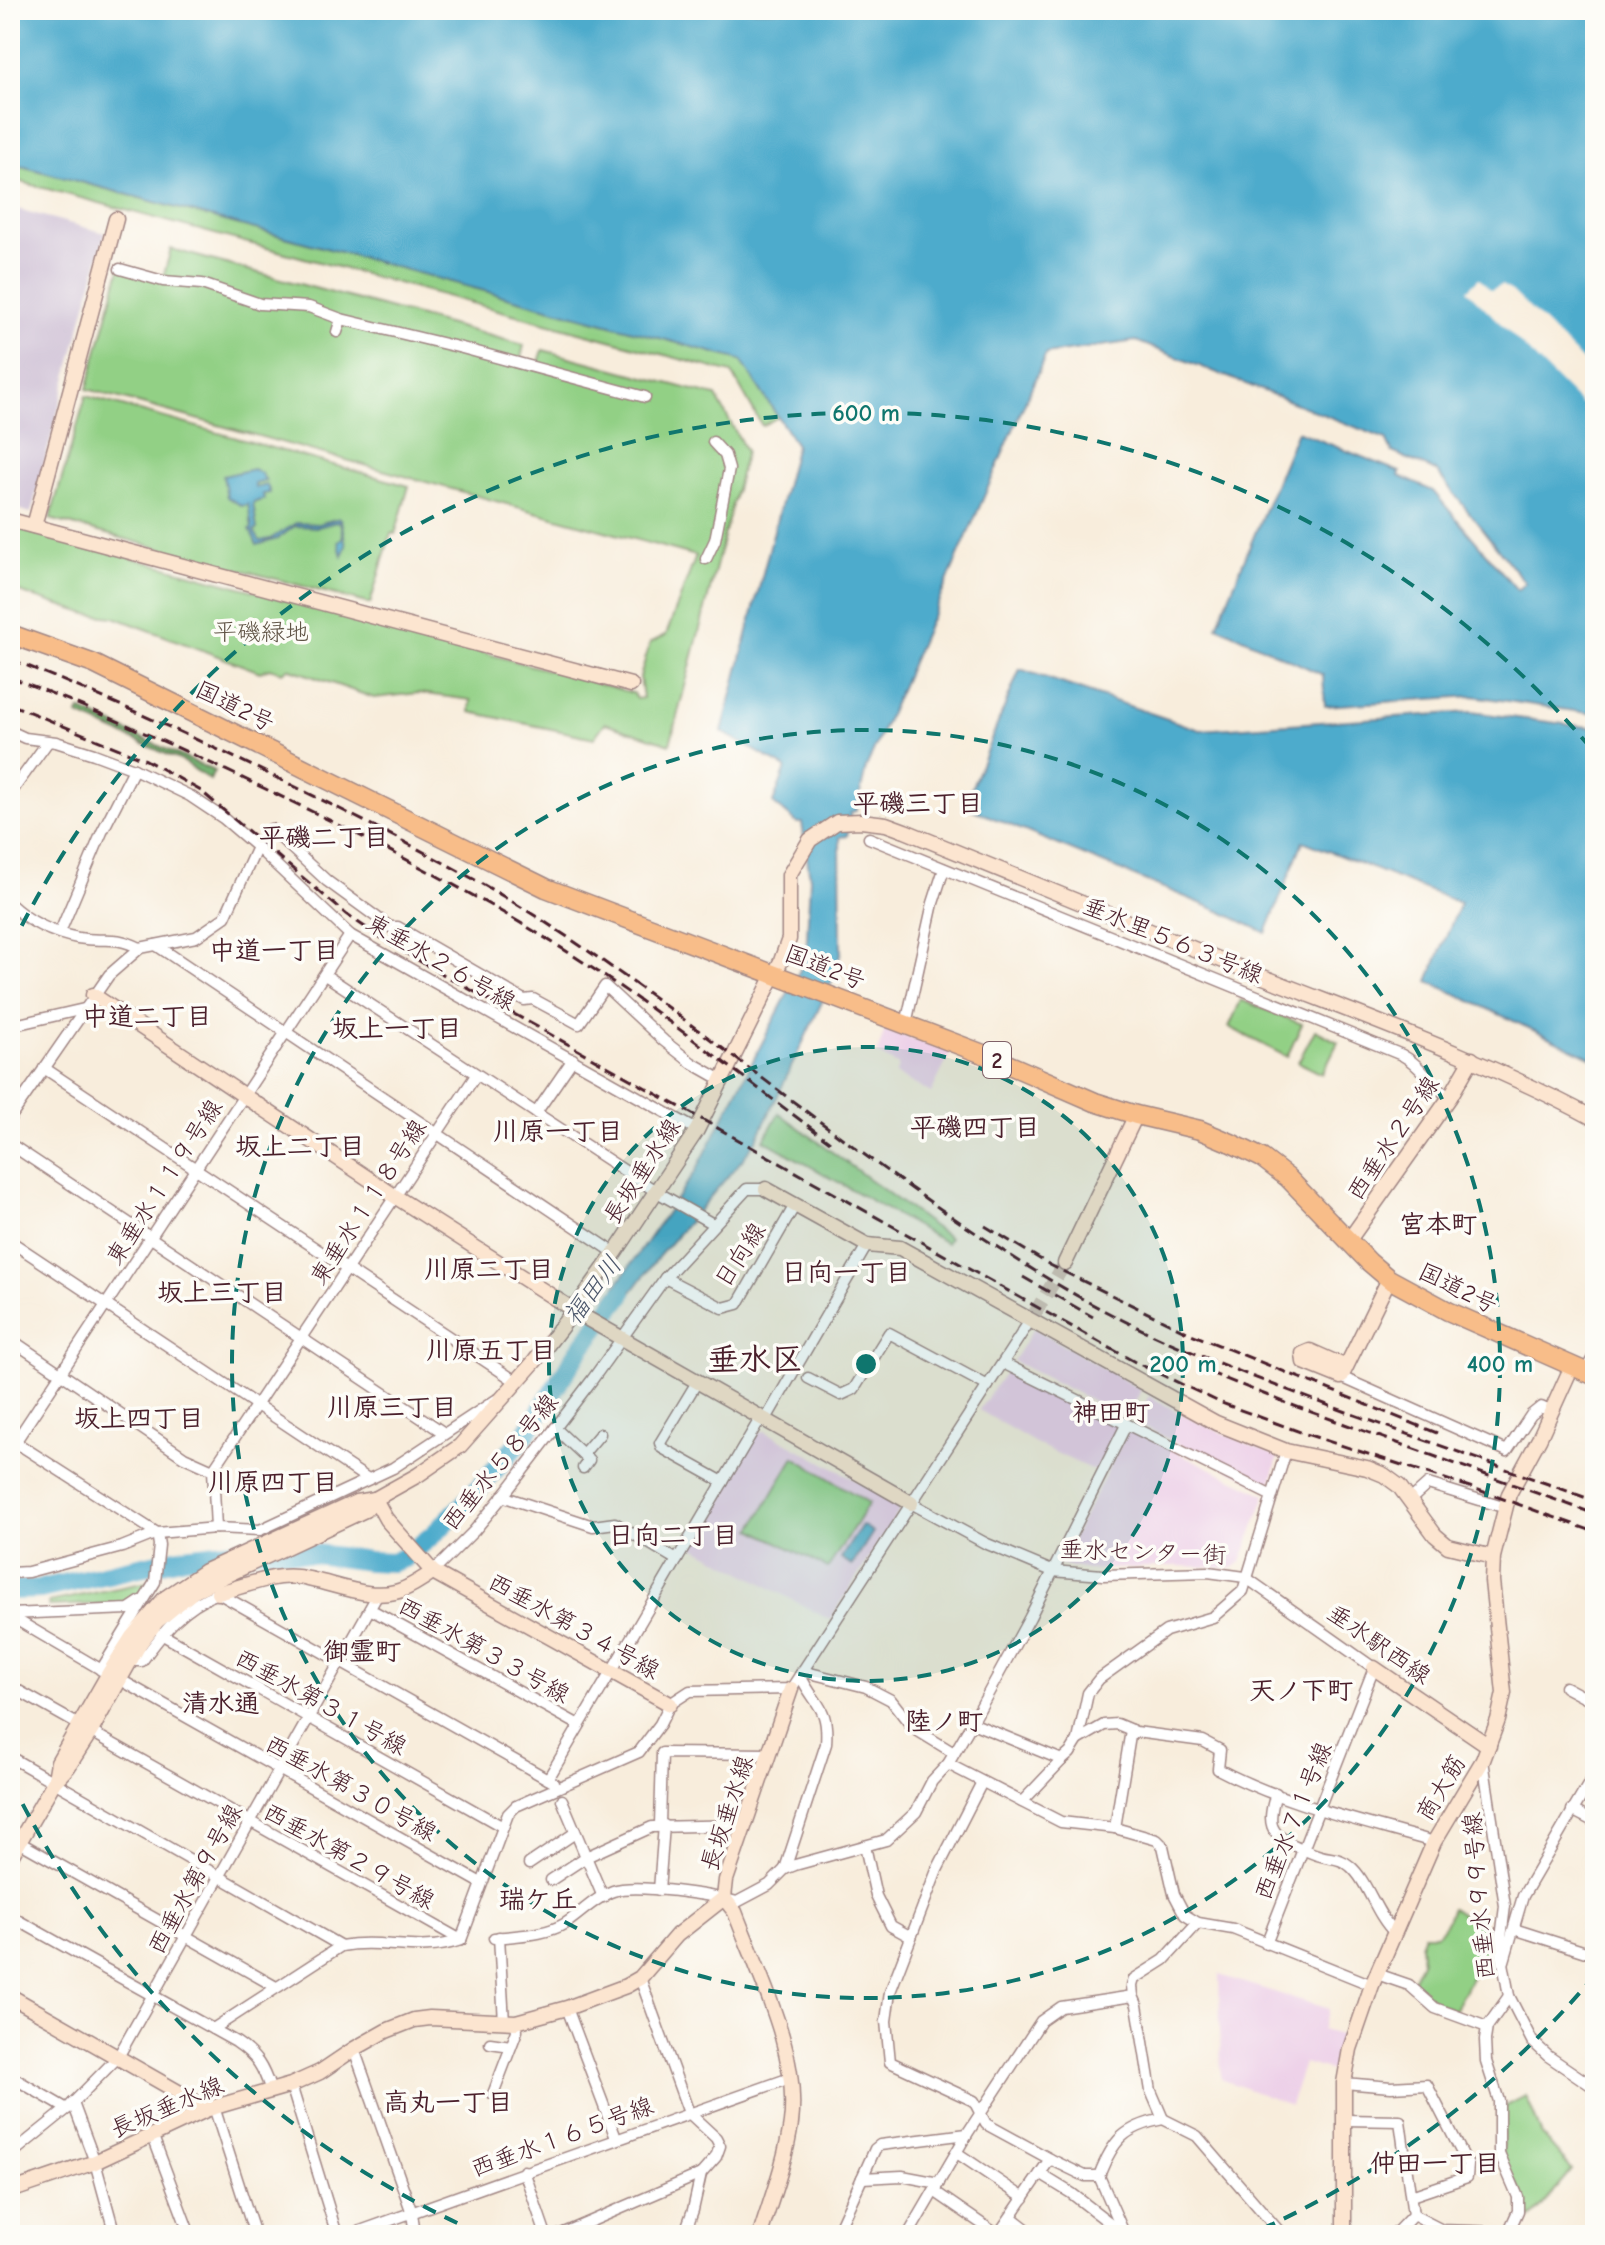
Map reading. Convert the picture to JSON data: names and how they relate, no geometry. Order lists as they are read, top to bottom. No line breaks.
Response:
{"streets":{"highway":["国道2号","2"],"street":["垂水里５６３号線","東垂水２６号線","西垂水２号線","長坂垂水線","東垂水１１９号線","東垂水１１８号線","日向線","西垂水５８号線","垂水センター街","西垂水第３４号線","垂水駅西線","西垂水第３３号線","西垂水第３１号線","西垂水第３０号線","商大筋","西垂水７１号線","西垂水第２９号線","西垂水第９号線","西垂水９９号線","西垂水１６５号線"]},"crossings":[["国道2号","西垂水２号線"],["国道2号","長坂垂水線"],["国道2号","商大筋"],["垂水里５６３号線","西垂水２号線"],["東垂水２６号線","長坂垂水線"],["東垂水２６号線","東垂水１１９号線"],["西垂水２号線","長坂垂水線"],["長坂垂水線","垂水センター街"],["長坂垂水線","西垂水第３４号線"],["長坂垂水線","西垂水第３０号線"],["長坂垂水線","西垂水第２９号線"],["日向線","西垂水５８号線"],["西垂水５８号線","西垂水第３４号線"],["垂水センター街","垂水駅西線"],["垂水駅西線","商大筋"],["垂水駅西線","西垂水７１号線"],["垂水駅西線","西垂水９９号線"],["西垂水第３３号線","西垂水第９号線"],["西垂水第３１号線","西垂水第９号線"],["西垂水第３０号線","西垂水第９号線"],["商大筋","西垂水９９号線"],["西垂水第２９号線","西垂水第９号線"]],"districts":["平磯三丁目","平磯二丁目","中道一丁目","中道二丁目","坂上一丁目","平磯四丁目","川原一丁目","坂上二丁目","宮本町","川原二丁目","日向一丁目","坂上三丁目","川原五丁目","垂水区","川原三丁目","神田町","坂上四丁目","川原四丁目","日向二丁目","御霊町","天ノ下町","清水通","陸ノ町","瑞ケ丘","高丸一丁目","仲田一丁目"],"water":["福田川"],"parks":["平磯緑地"],"rings":["600 m","200 m","400 m"]}
